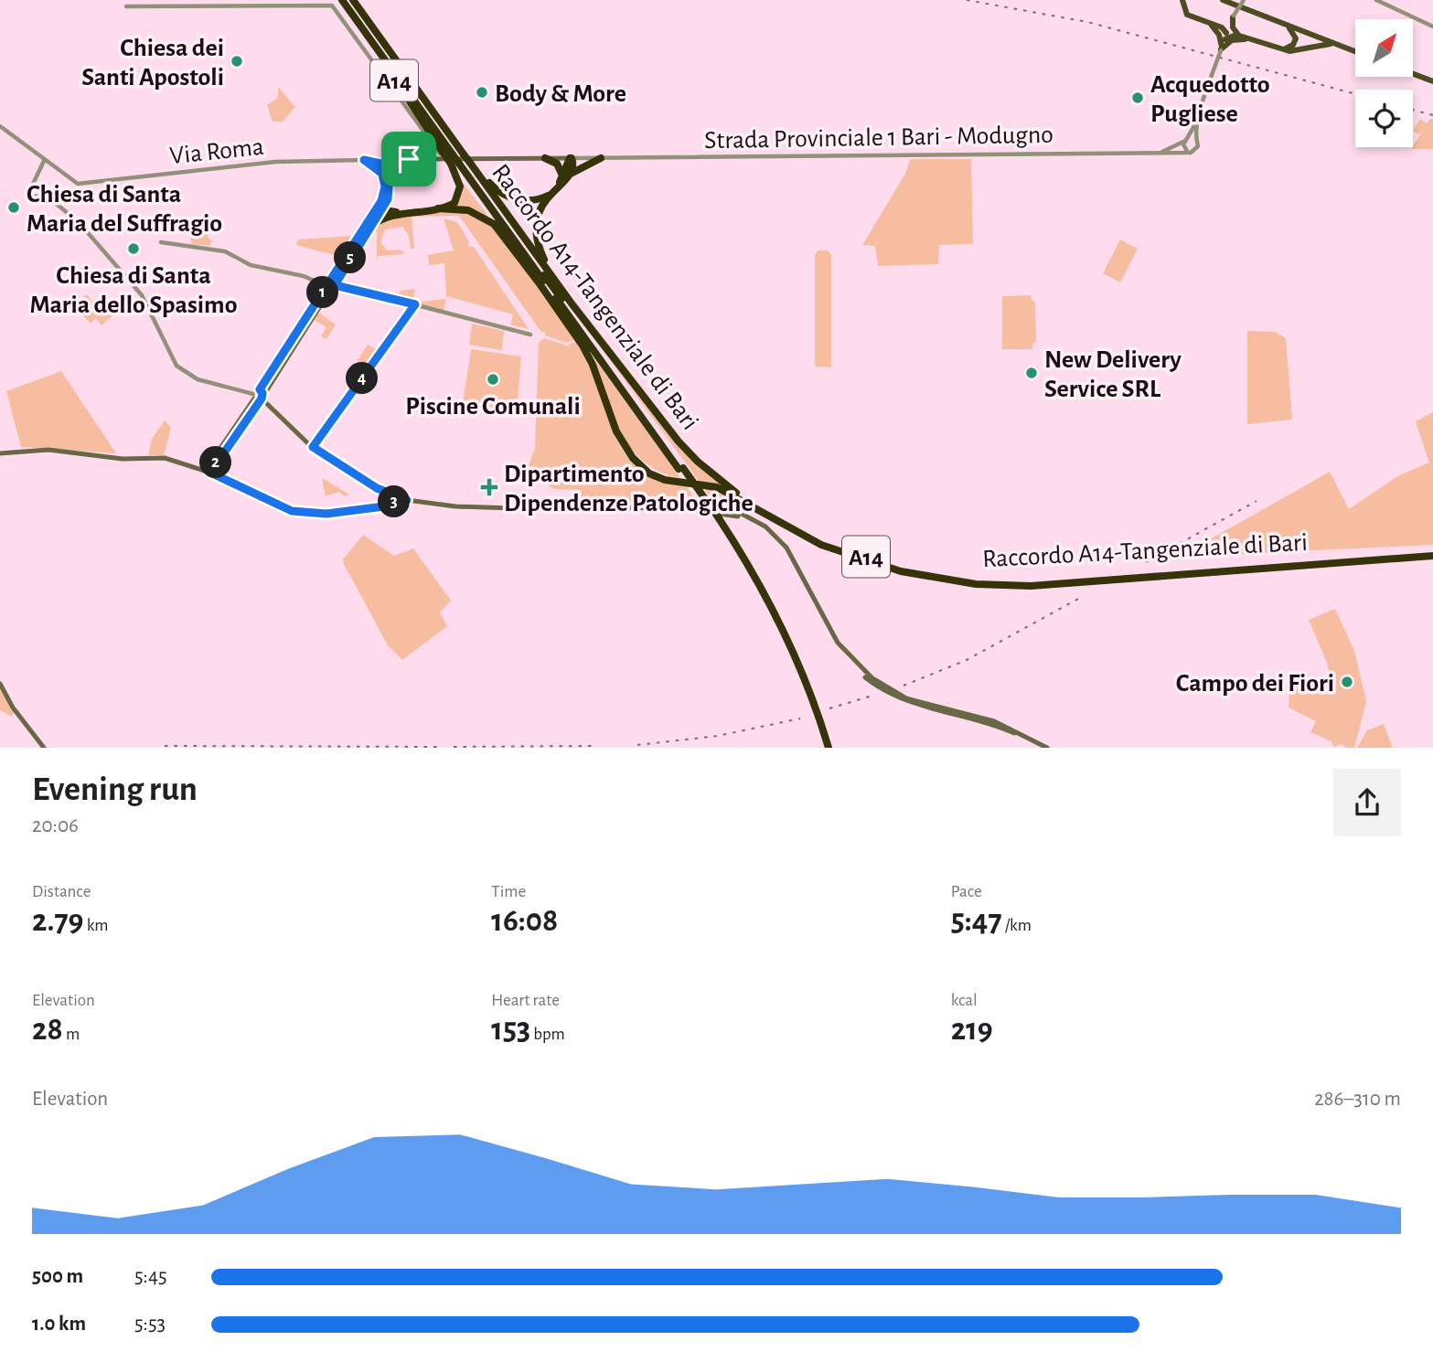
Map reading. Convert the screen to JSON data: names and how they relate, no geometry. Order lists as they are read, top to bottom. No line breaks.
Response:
{"streets":{"highway":["A14","Raccordo A14-Tangenziale di Bari"],"street":["Strada Provinciale 1 Bari - Modugno","Via Roma"]},"crossings":[["A14","Raccordo A14-Tangenziale di Bari"]],"places":{"other":["Chiesa dei Santi Apostoli","Body & More","Acquedotto Pugliese","Chiesa di Santa Maria del Suffragio","Chiesa di Santa Maria dello Spasimo","New Delivery Service SRL","Piscine Comunali","Campo dei Fiori"],"health":["Dipartimento Dipendenze Patologiche"]},"north":"top right","page":{"pins":["5","1","4","2","3"],"heading":["Evening run","20:06"],"stats":[["Distance","2.79 km"],["Time","16:08"],["Pace","5:47 /km"],["Elevation","28 m"],["Heart rate","153 bpm"],["kcal","219"]],"chart":["Elevation","286–310 m"],"list":[{"name":"500 m","note":"5:45"},{"name":"1.0 km","note":"5:53"}]}}
